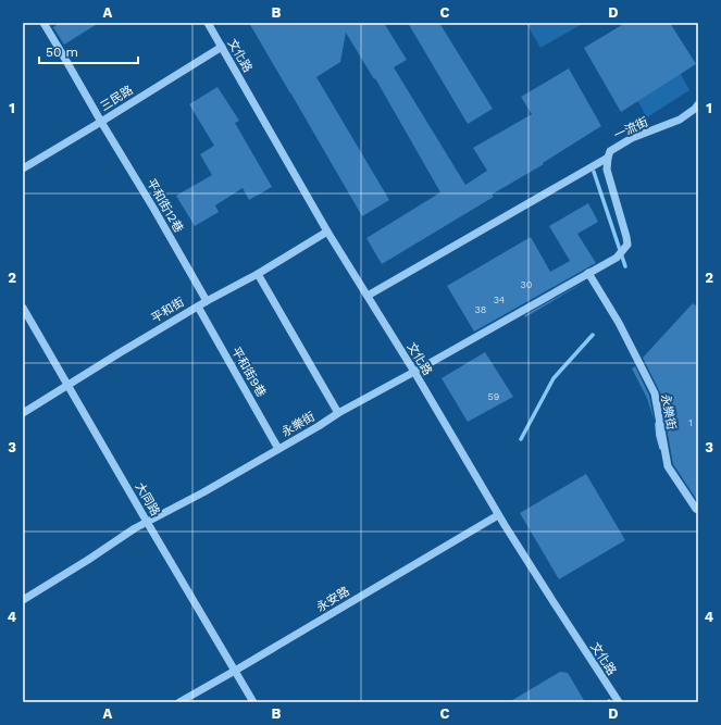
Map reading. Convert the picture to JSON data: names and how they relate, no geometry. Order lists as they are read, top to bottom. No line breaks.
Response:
{"streets":{"street":["文化路","三民路","一流街","平和街12巷","平和街","平和街9巷","永樂街","大同路","永安路"]},"crossings":[["文化路","三民路"],["文化路","平和街"],["文化路","永樂街"],["文化路","永安路"],["三民路","平和街12巷"],["一流街","永樂街"],["平和街12巷","平和街"],["平和街","平和街9巷"],["平和街","大同路"],["平和街9巷","永樂街"],["永樂街","大同路"],["大同路","永安路"]],"house_numbers":["30","34","38","59","1"],"scale_bar":"50 m","grid":{"columns":["A","B","C","D"],"rows":["1","2","3","4"]}}
